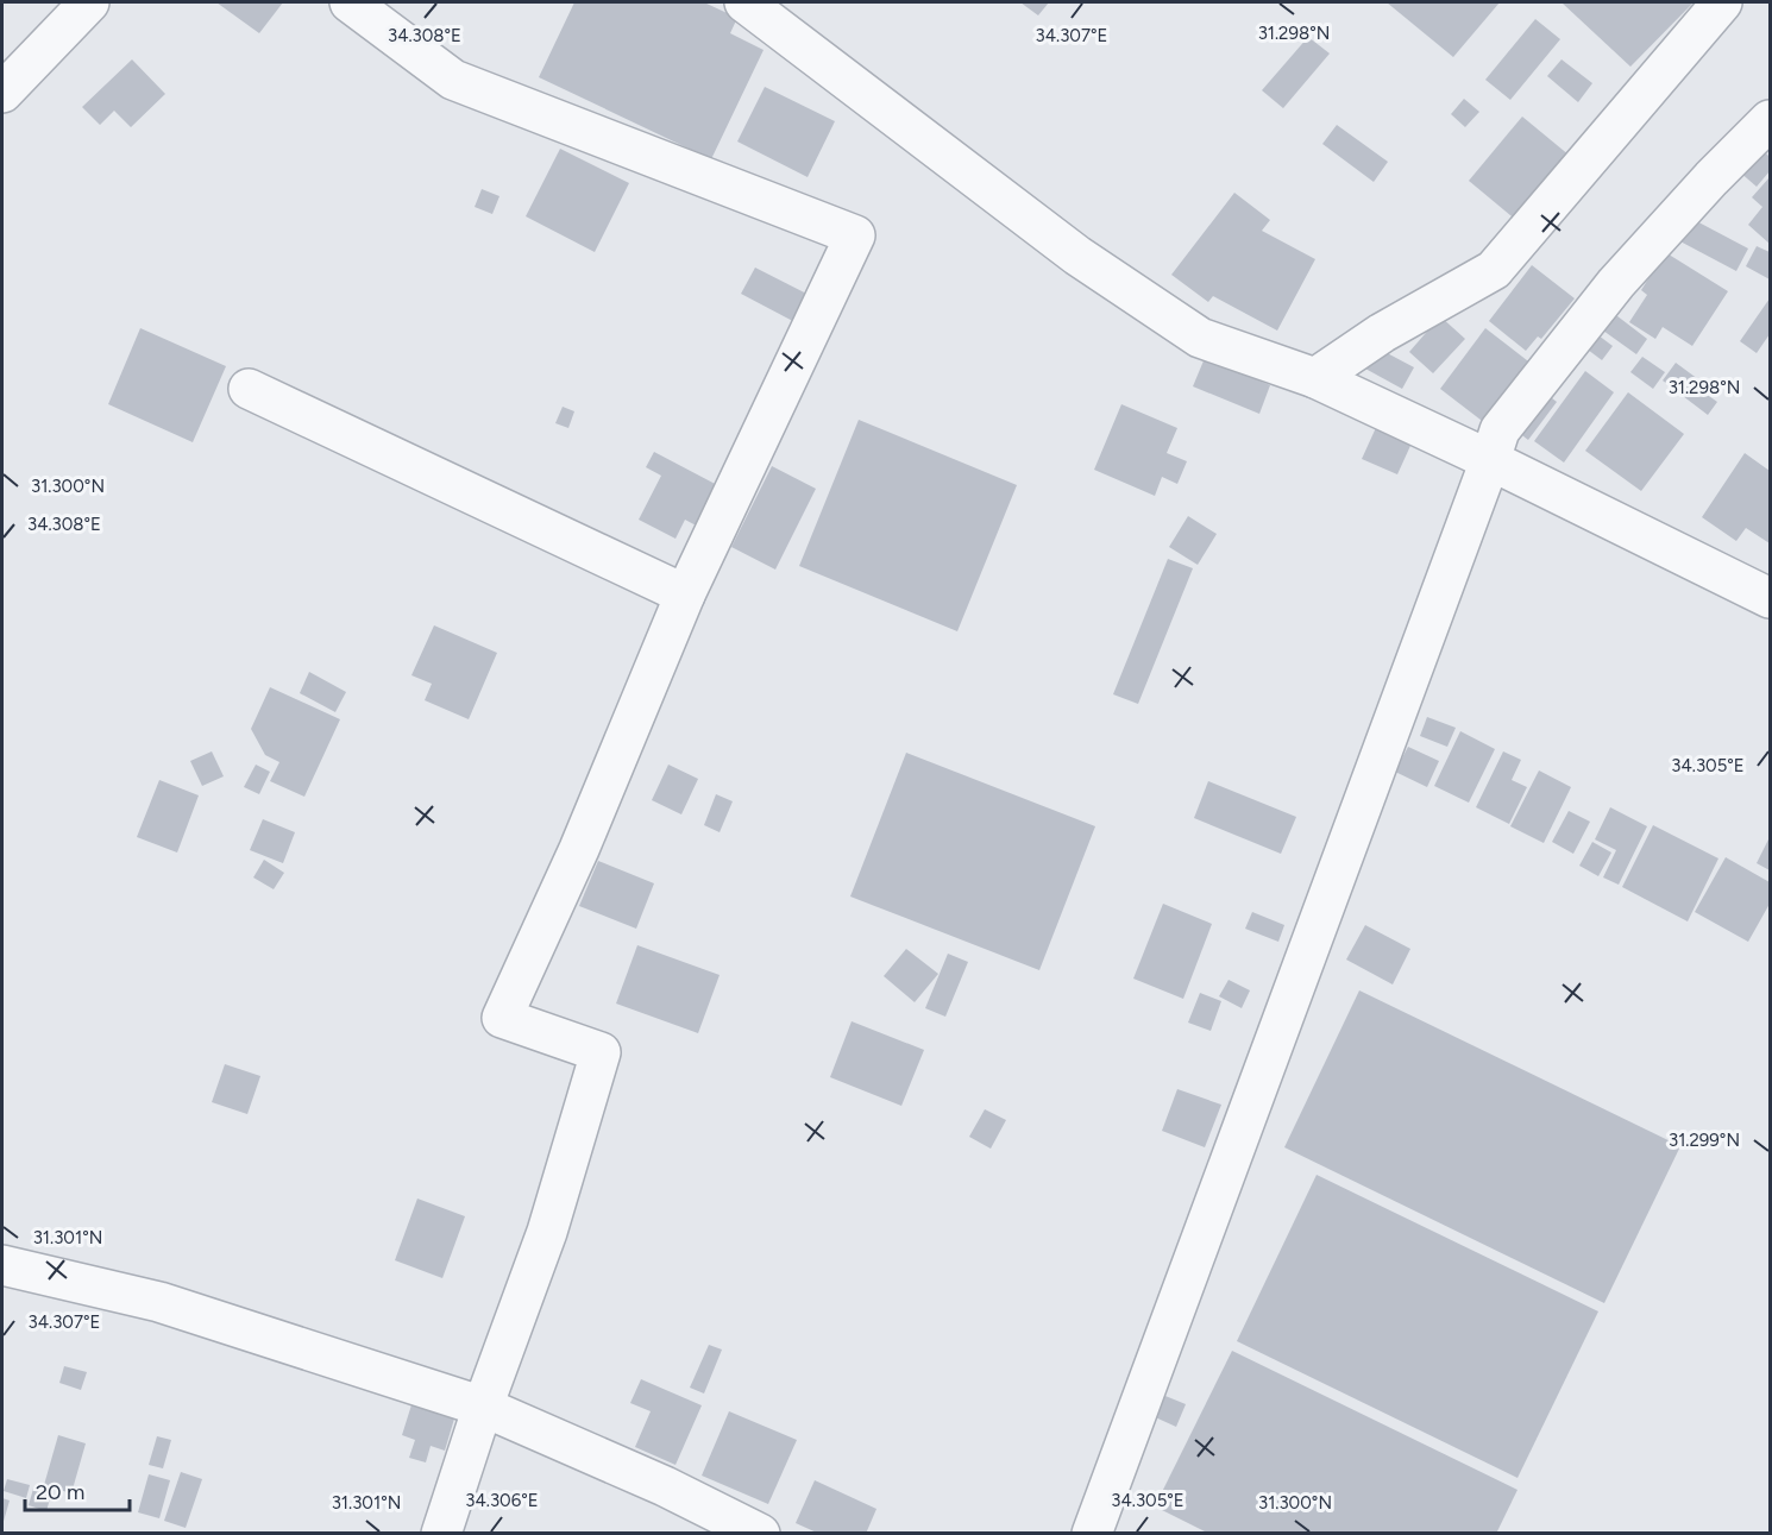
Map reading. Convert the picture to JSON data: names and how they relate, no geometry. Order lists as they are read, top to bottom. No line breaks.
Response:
{"scale_bar":"20 m","coordinates":["31.298°N","34.308°E","34.307°E","31.300°N","34.305°E","31.299°N","31.301°N","34.306°E"]}
